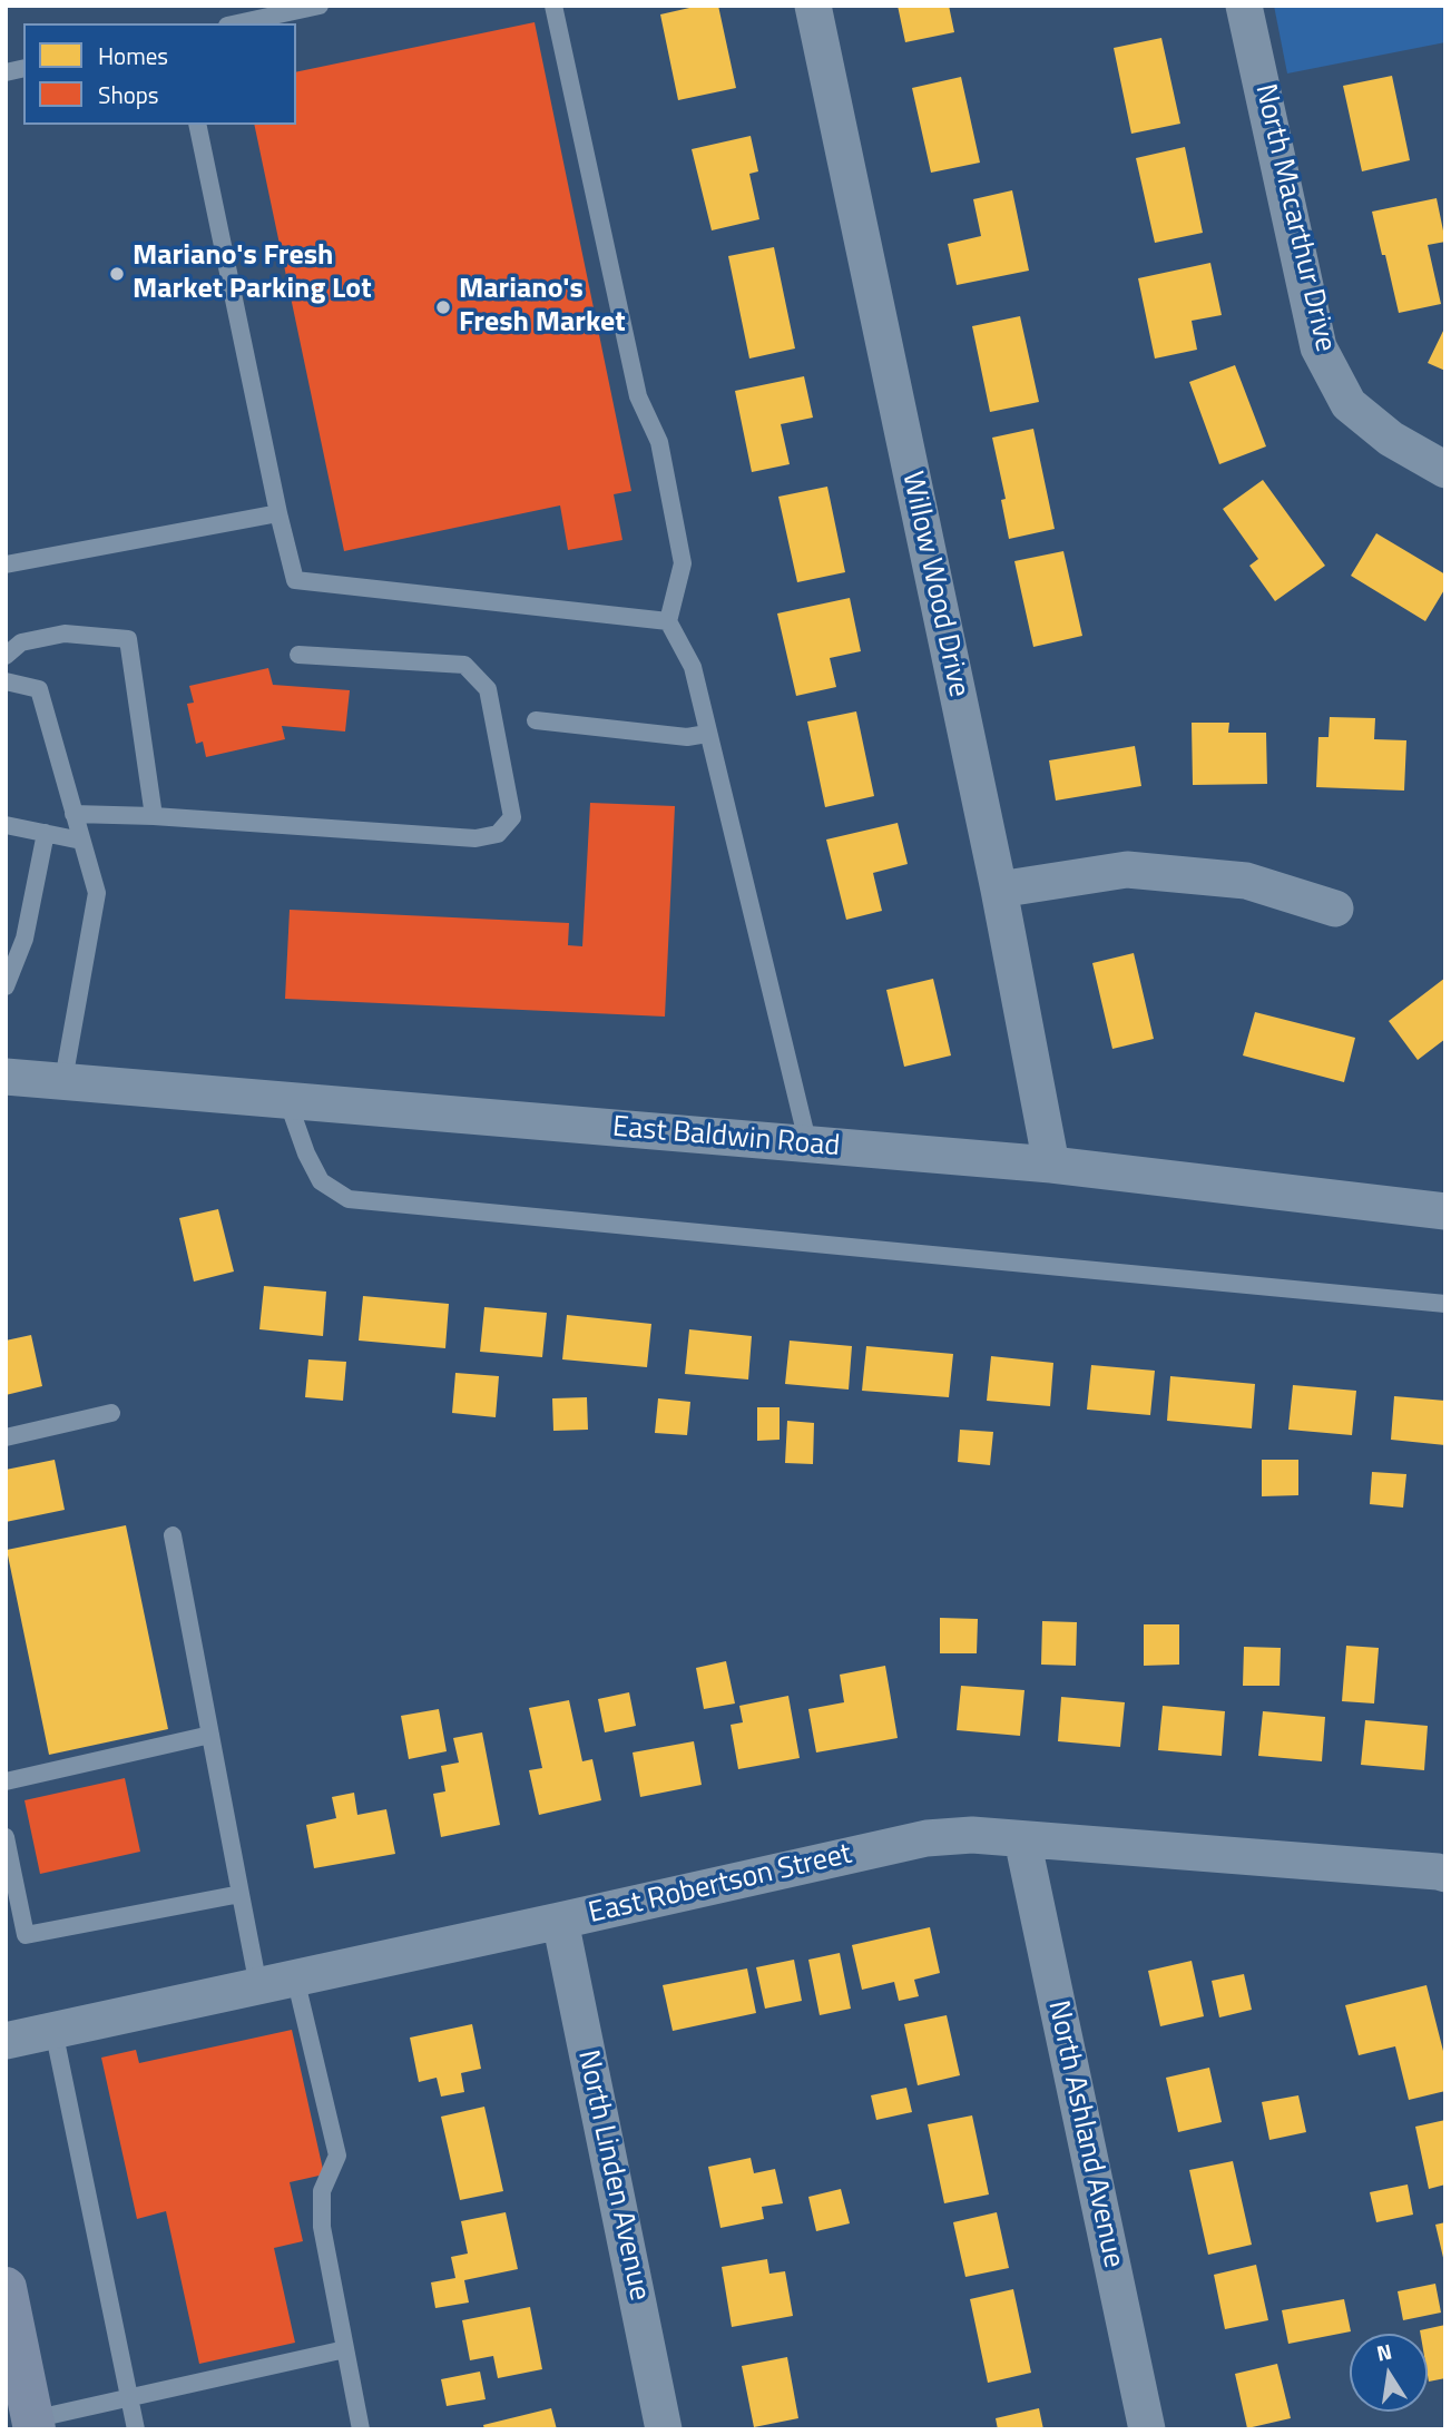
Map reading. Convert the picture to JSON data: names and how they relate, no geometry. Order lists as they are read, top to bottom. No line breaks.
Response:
{"streets":{"street":["North Macarthur Drive","Willow Wood Drive","East Baldwin Road","East Robertson Street","North Ashland Avenue","North Linden Avenue"]},"crossings":[["Willow Wood Drive","East Baldwin Road"],["East Robertson Street","North Ashland Avenue"],["East Robertson Street","North Linden Avenue"]],"places":["Mariano's Fresh Market Parking Lot","Mariano's Fresh Market"],"legend":["Homes","Shops"],"north":"top"}
